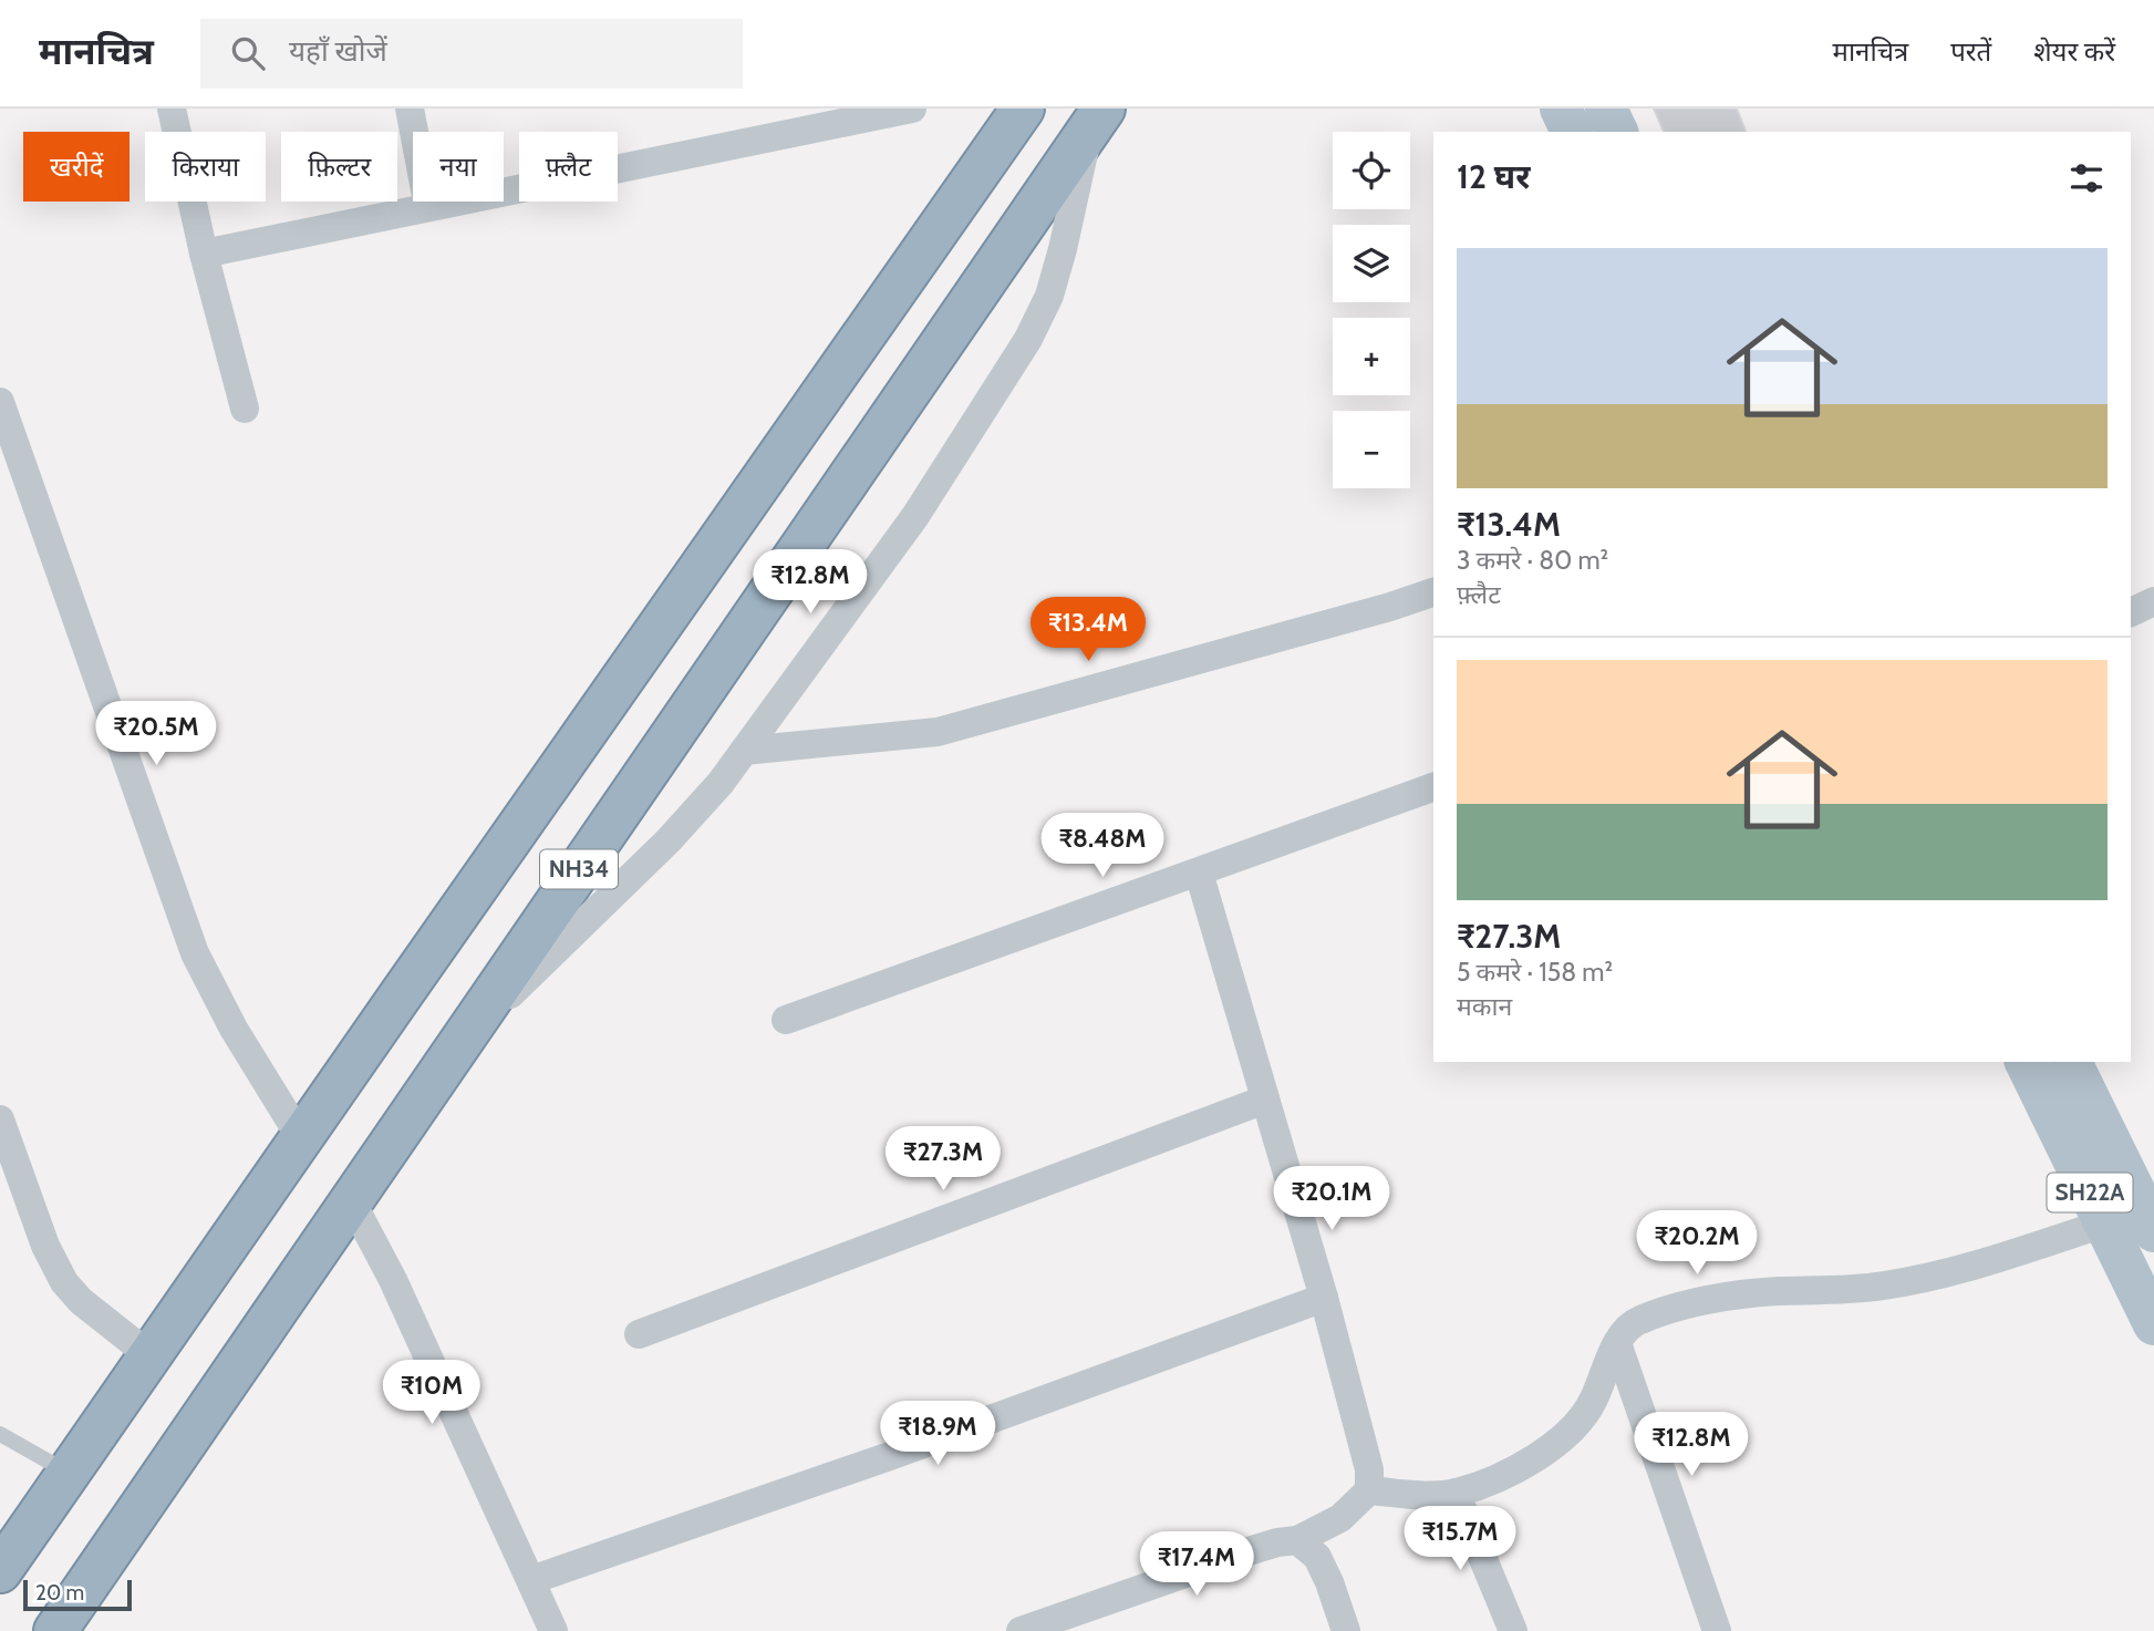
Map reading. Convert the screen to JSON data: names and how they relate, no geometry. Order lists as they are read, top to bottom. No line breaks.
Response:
{"streets":{"highway":["NH34"],"main road":["SH22A"]},"scale_bar":"20 m","page":{"header":"मानचित्र","search":"यहाँ खोजें","nav":["मानचित्र","परतें","शेयर करें"],"map_buttons":["+","−"],"chip":["खरीदें","किराया","फ़िल्टर","नया","फ़्लैट"],"heading":"12 घर","list":[{"name":"₹13.4M","note":"3 कमरे · 80 m² · फ़्लैट"},{"name":"₹27.3M","note":"5 कमरे · 158 m² · मकान"}],"price":["₹12.8M","₹13.4M","₹20.5M","₹8.48M","₹27.3M","₹20.1M","₹20.2M","₹10M","₹18.9M","₹12.8M","₹15.7M","₹17.4M"],"scale":"20 m"}}
